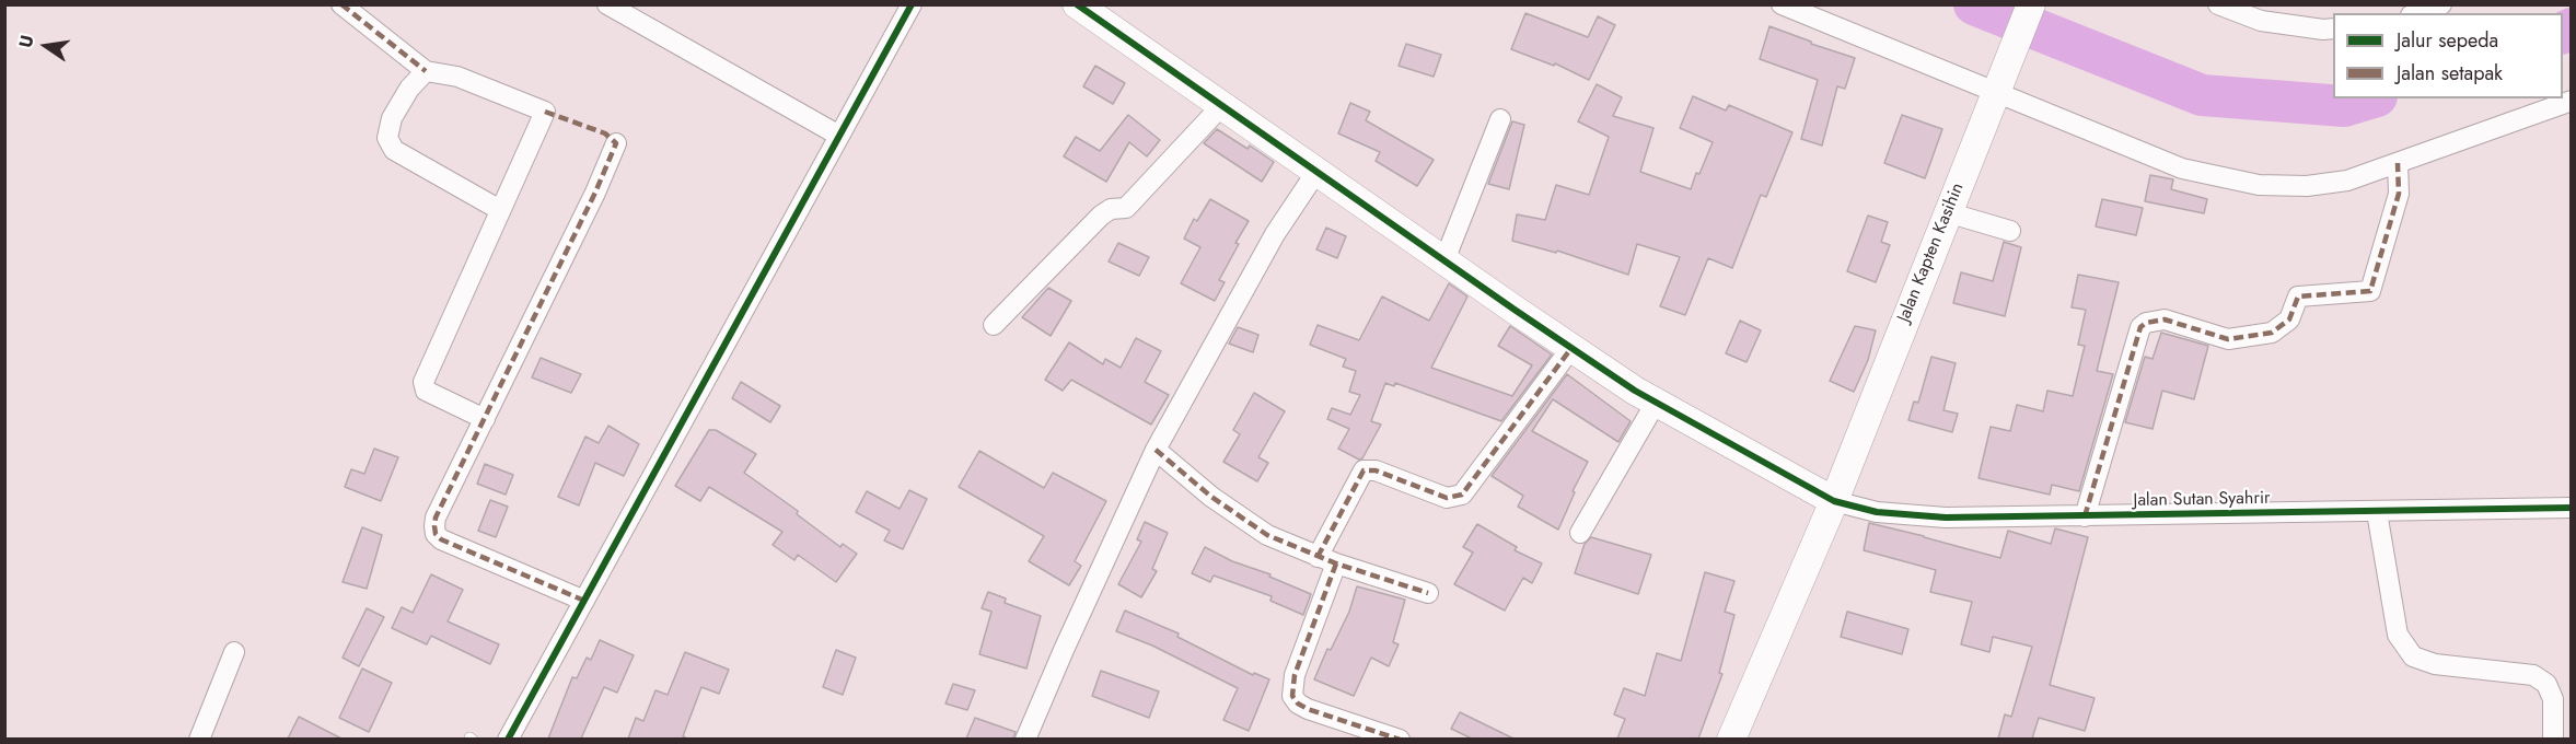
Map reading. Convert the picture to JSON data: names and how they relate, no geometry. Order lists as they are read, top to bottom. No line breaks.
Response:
{"streets":{"street":["Jalan Kapten Kasihin","Jalan Sutan Syahrir"]},"crossings":[["Jalan Kapten Kasihin","Jalan Sutan Syahrir"]],"legend":["Jalur sepeda","Jalan setapak"],"north":"left"}
